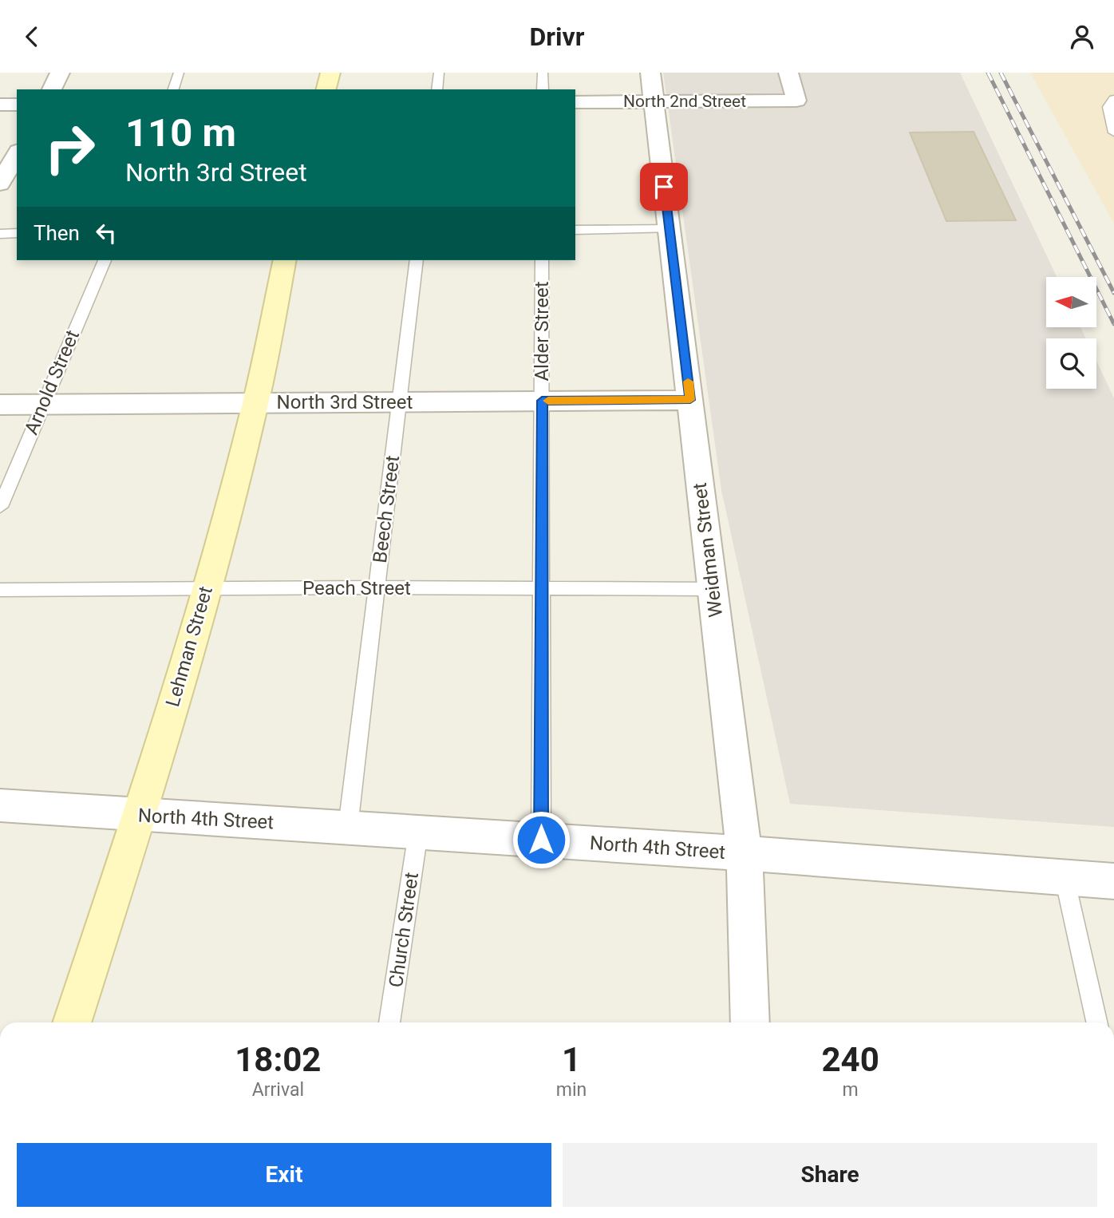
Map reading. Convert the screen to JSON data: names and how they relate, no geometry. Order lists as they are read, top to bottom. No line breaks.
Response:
{"streets":{"main road":["Lehman Street"],"street":["North 2nd Street","North 3rd Street","Weidman Street","North 4th Street"],"lane":["Alder Street","Arnold Street","Beech Street","Peach Street","Church Street"]},"crossings":[["North 2nd Street","Weidman Street"],["Alder Street","North 3rd Street"],["Alder Street","Peach Street"],["Alder Street","North 4th Street"],["Arnold Street","North 3rd Street"],["North 3rd Street","Beech Street"],["North 3rd Street","Weidman Street"],["North 3rd Street","Lehman Street"],["Beech Street","Peach Street"],["Beech Street","North 4th Street"],["Weidman Street","Peach Street"],["Weidman Street","North 4th Street"],["Peach Street","Lehman Street"],["Lehman Street","North 4th Street"],["North 4th Street","Church Street"]],"north":"left","page":{"header":"Drivr","turn":["110 m","North 3rd Street"],"then":"Then","eta":["18:02","Arrival","1","min","240","m"],"buttons":["Exit","Share"]}}
